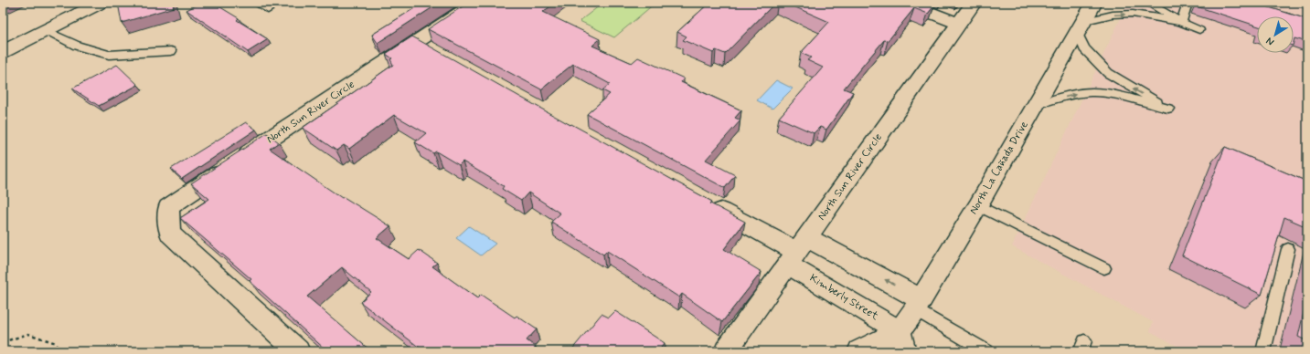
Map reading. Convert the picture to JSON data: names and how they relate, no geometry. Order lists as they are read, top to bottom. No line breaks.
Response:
{"streets":{"street":["North Sun River Circle","North La Cañada Drive","Kimberly Street"]},"crossings":[["North Sun River Circle","Kimberly Street"],["North La Cañada Drive","Kimberly Street"]],"north":"bottom left"}
